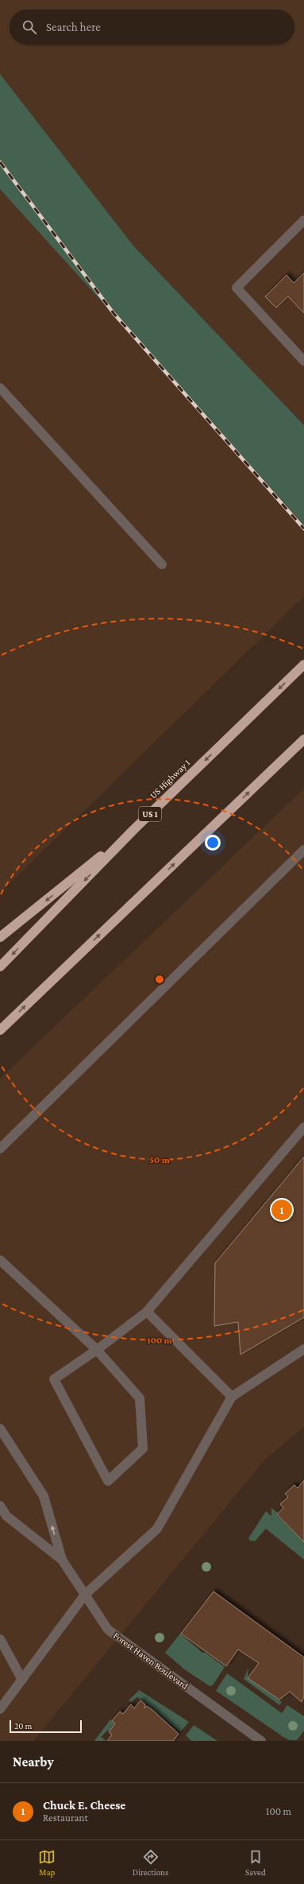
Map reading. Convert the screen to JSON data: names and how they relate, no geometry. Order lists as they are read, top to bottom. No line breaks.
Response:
{"streets":{"highway":["US Highway 1","US 1"],"street":["Forest Haven Boulevard"]},"scale_bar":"20 m","page":{"search":"Search here","pins":"1","scale":"20 m","heading":"Nearby","list":[{"mark":"1","name":"Chuck E. Cheese","note":"Restaurant","value":"100 m"}],"nav":["Map","Directions","Saved"]},"rings":["50 m","100 m"]}
